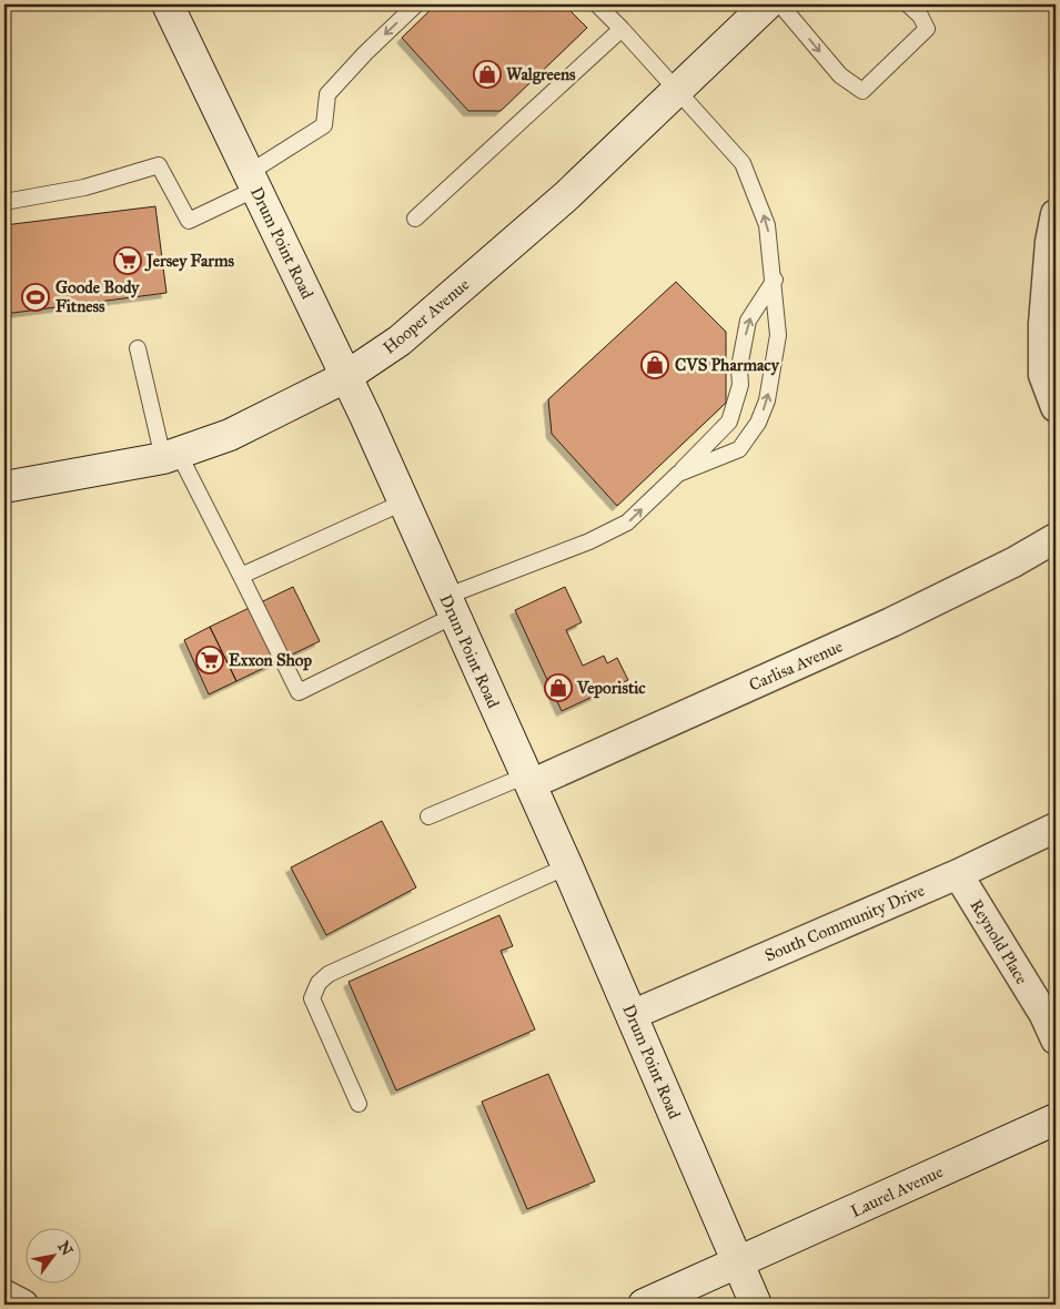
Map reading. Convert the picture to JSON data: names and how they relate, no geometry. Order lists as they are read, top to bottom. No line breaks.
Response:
{"streets":{"street":["Drum Point Road","Hooper Avenue","Carlisa Avenue","South Community Drive","Reynold Place","Laurel Avenue"]},"crossings":[["Drum Point Road","Hooper Avenue"],["Drum Point Road","Carlisa Avenue"],["Drum Point Road","South Community Drive"],["Drum Point Road","Laurel Avenue"],["South Community Drive","Reynold Place"]],"places":{"shop":["Walgreens","CVS Pharmacy","Veporistic"],"supermarket":["Jersey Farms","Exxon Shop"],"sports":["Goode Body Fitness"]},"north":"top right"}
